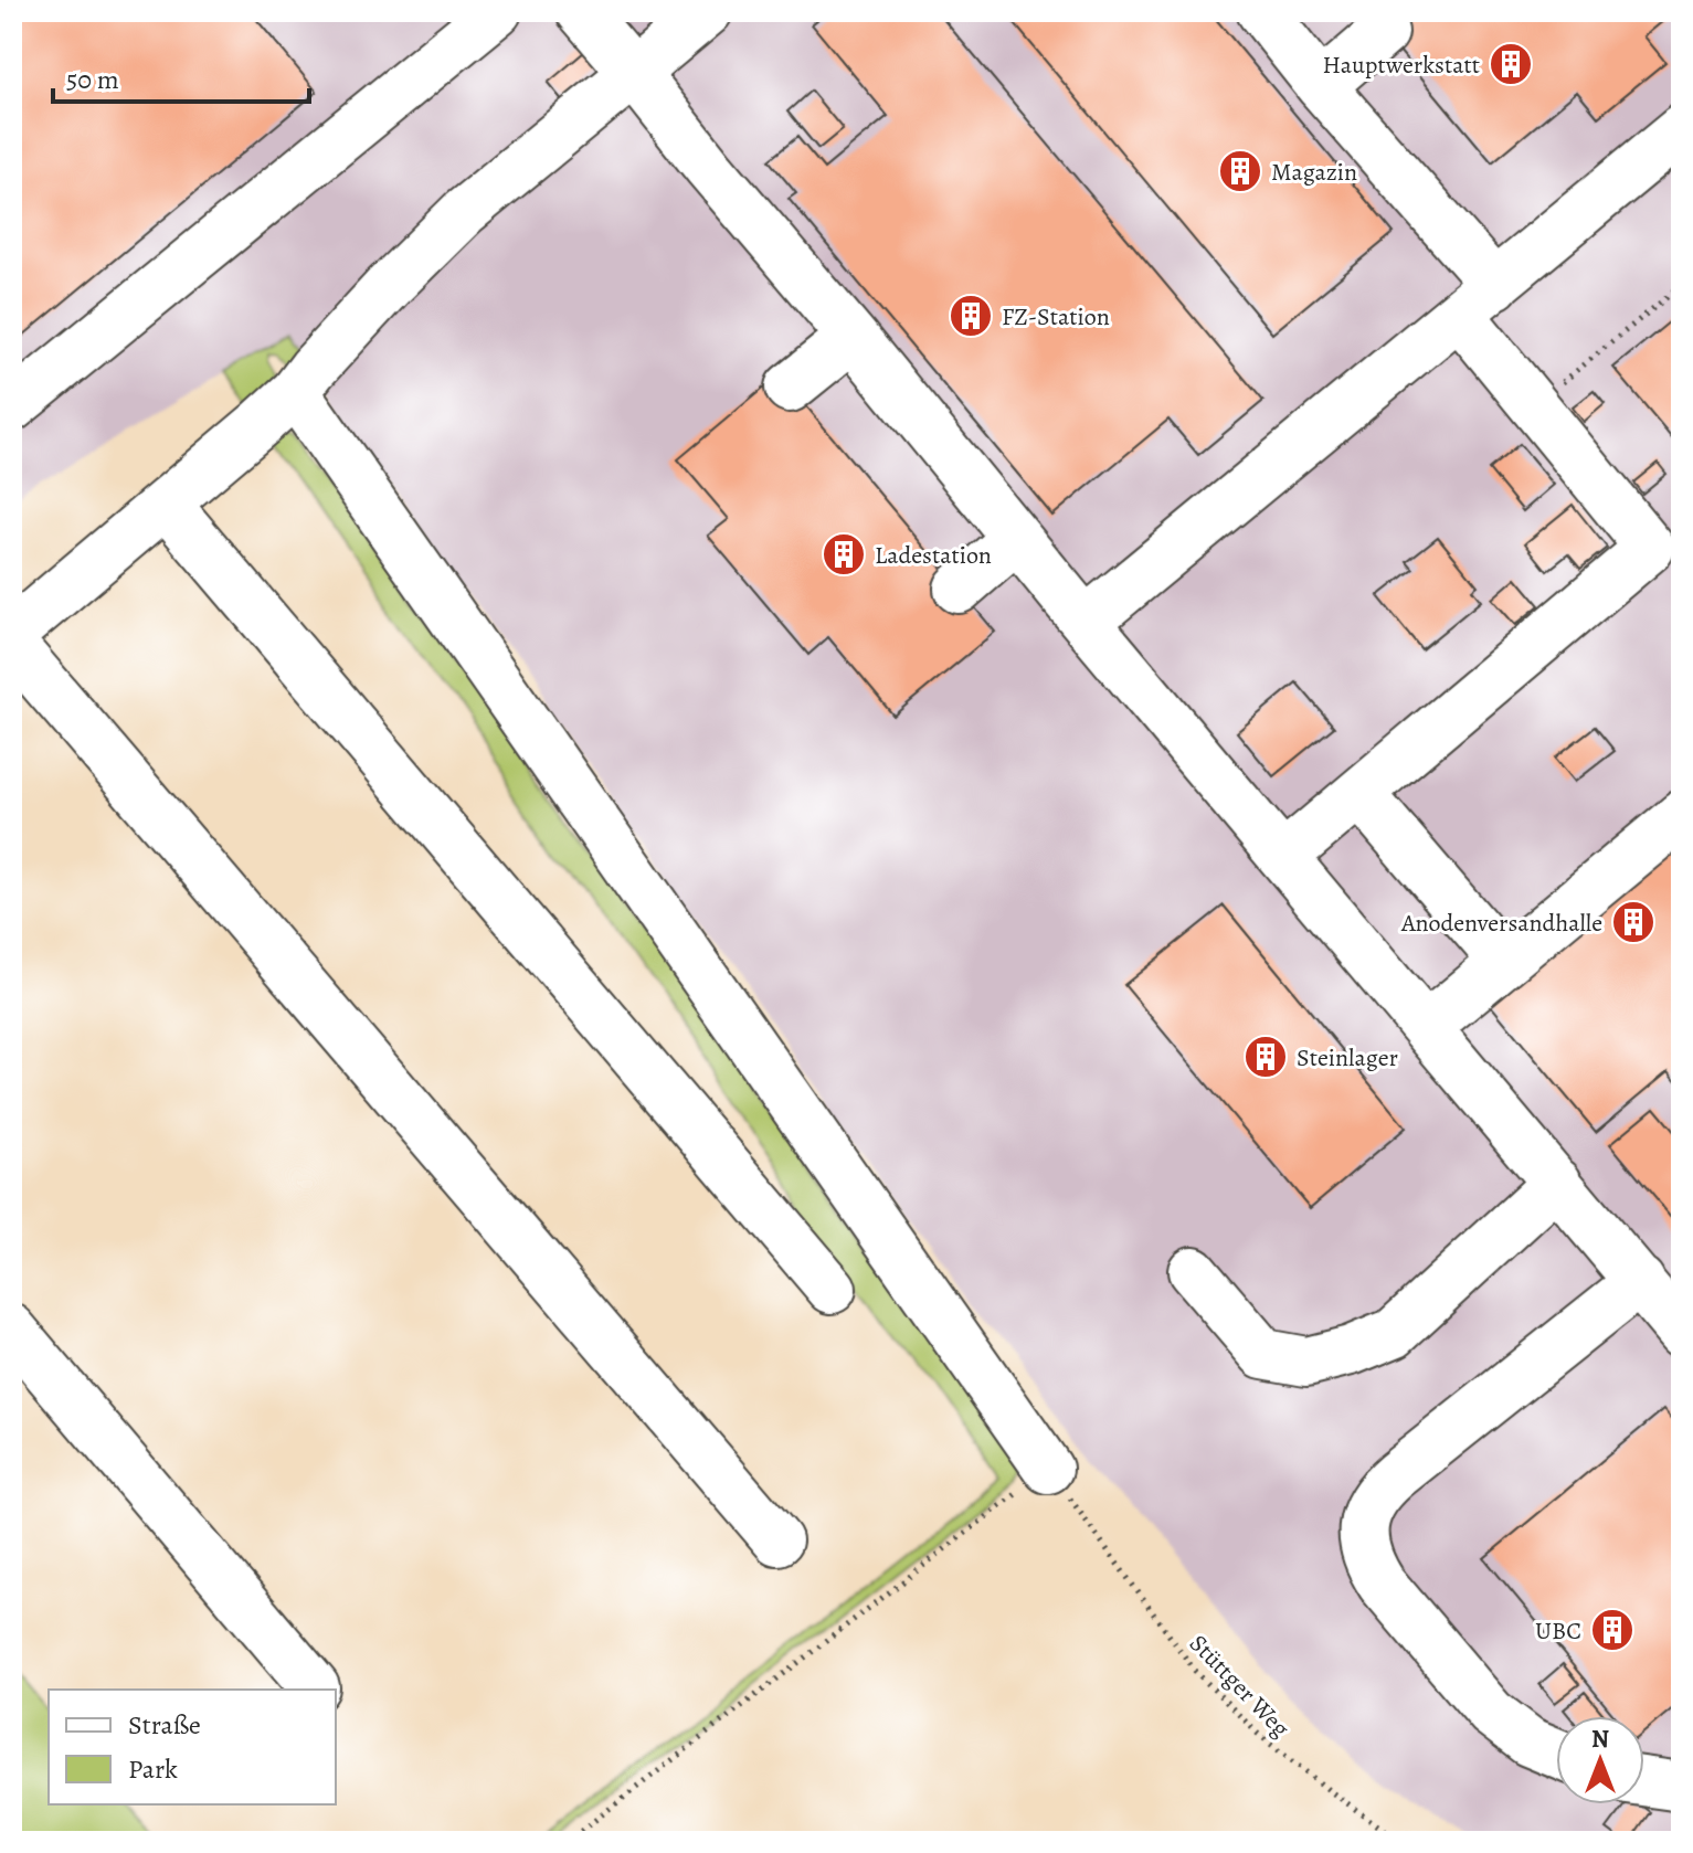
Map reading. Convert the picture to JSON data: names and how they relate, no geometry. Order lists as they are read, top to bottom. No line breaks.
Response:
{"streets":{"path":["Stüttger Weg"]},"places":{"building":["Hauptwerkstatt","Magazin","FZ-Station","Ladestation","Anodenversandhalle","Steinlager","UBC"]},"legend":["Straße","Park"],"scale_bar":"50 m","north":"top"}
